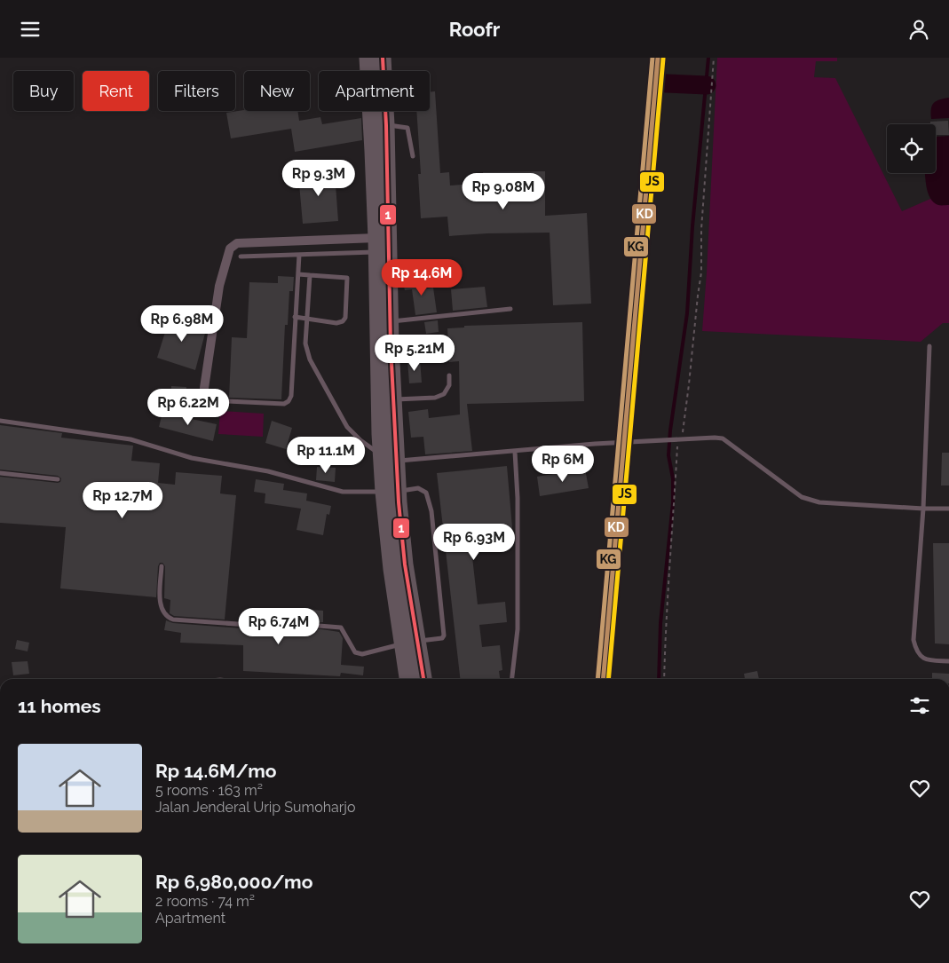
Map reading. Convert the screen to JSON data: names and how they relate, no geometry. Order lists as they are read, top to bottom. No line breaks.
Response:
{"lines":["transit line KD","transit line KG","transit line 1","transit line JS"],"page":{"header":"Roofr","chip":["Buy","Rent","Filters","New","Apartment"],"price":["Rp 9.3M","Rp 9.08M","Rp 14.6M","Rp 6.98M","Rp 5.21M","Rp 6.22M","Rp 11.1M","Rp 6M","Rp 12.7M","Rp 6.93M","Rp 6.74M"],"heading":"11 homes","list":[{"name":"Rp 14.6M/mo","note":"5 rooms · 163 m² · Jalan Jenderal Urip Sumoharjo"},{"name":"Rp 6,980,000/mo","note":"2 rooms · 74 m² · Apartment"}]}}
